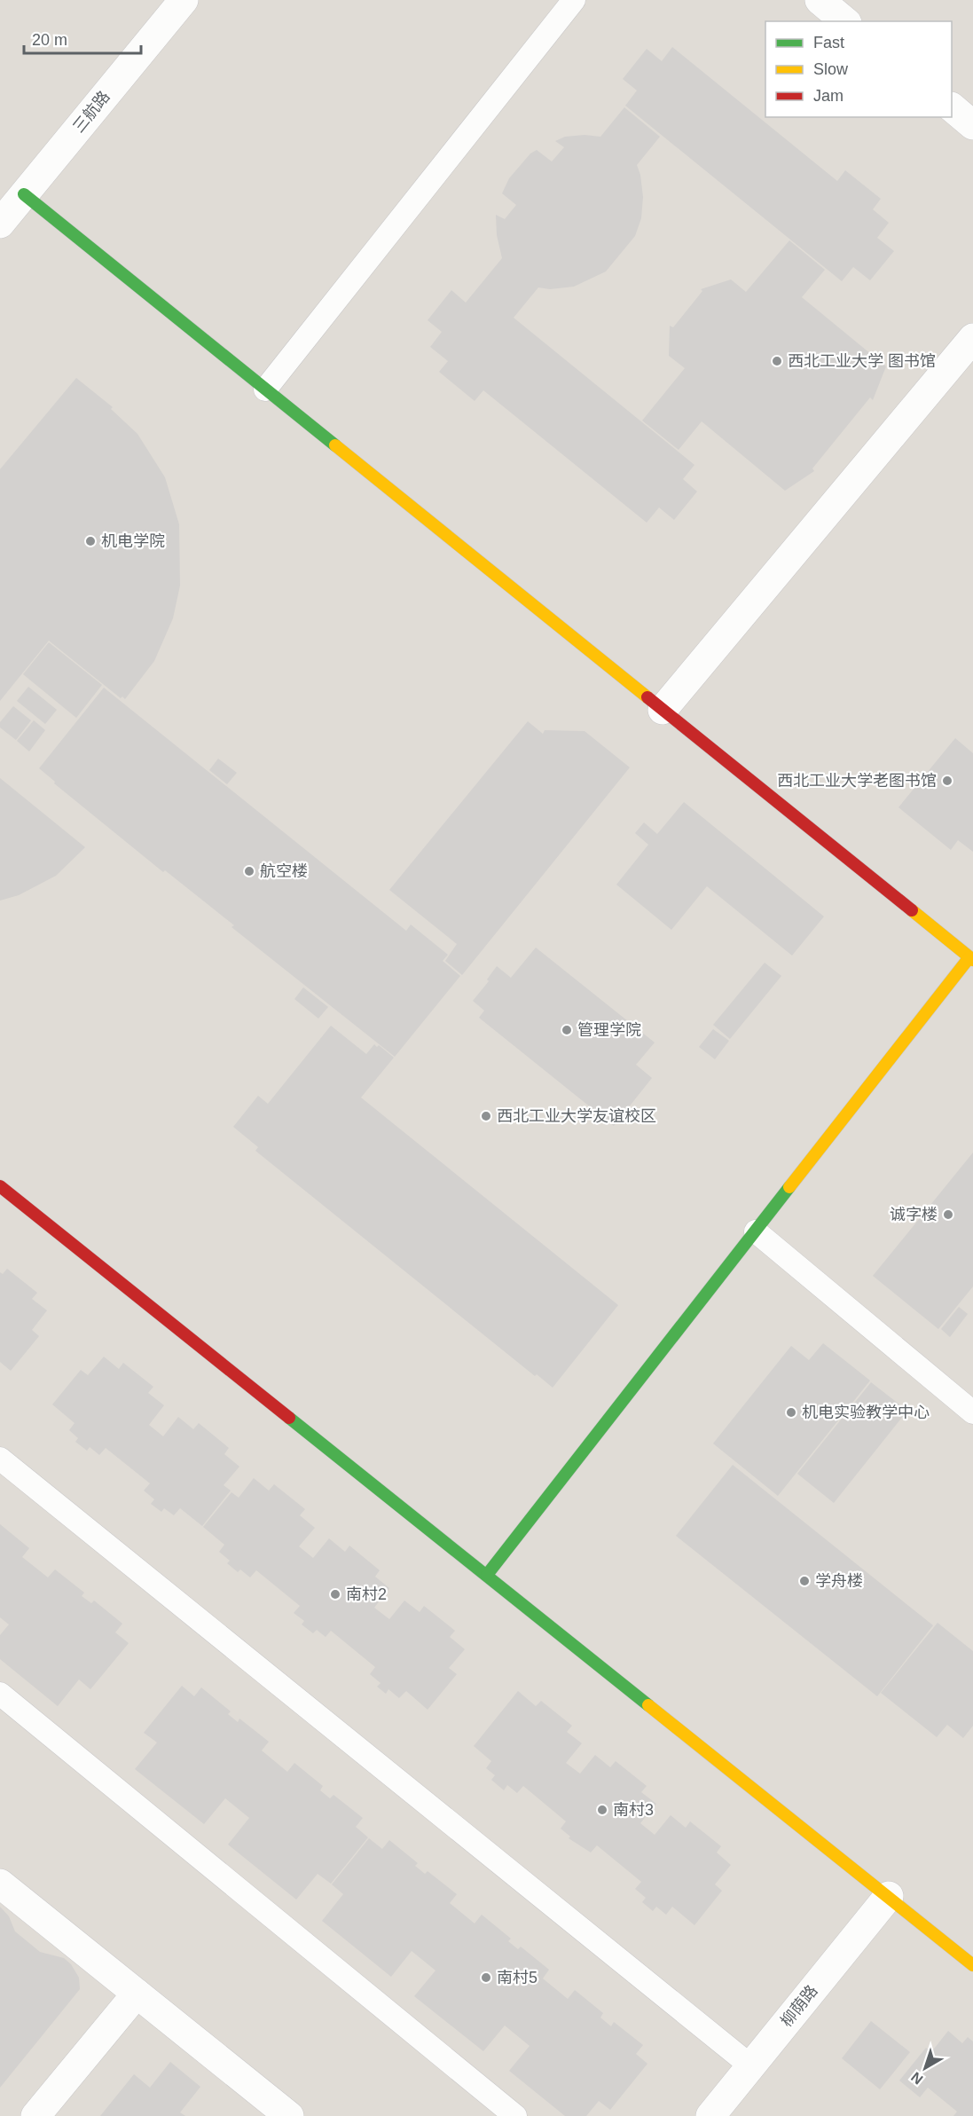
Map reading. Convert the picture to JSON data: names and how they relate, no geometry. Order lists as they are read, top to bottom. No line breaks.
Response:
{"streets":{"street":["三航路","柳荫路"]},"places":["西北工业大学 图书馆","机电学院","西北工业大学老图书馆","航空楼","管理学院","西北工业大学友谊校区","诚字楼","机电实验教学中心","学舟楼","南村2","南村3","南村5"],"legend":["Fast","Slow","Jam"],"scale_bar":"20 m","north":"bottom left"}
